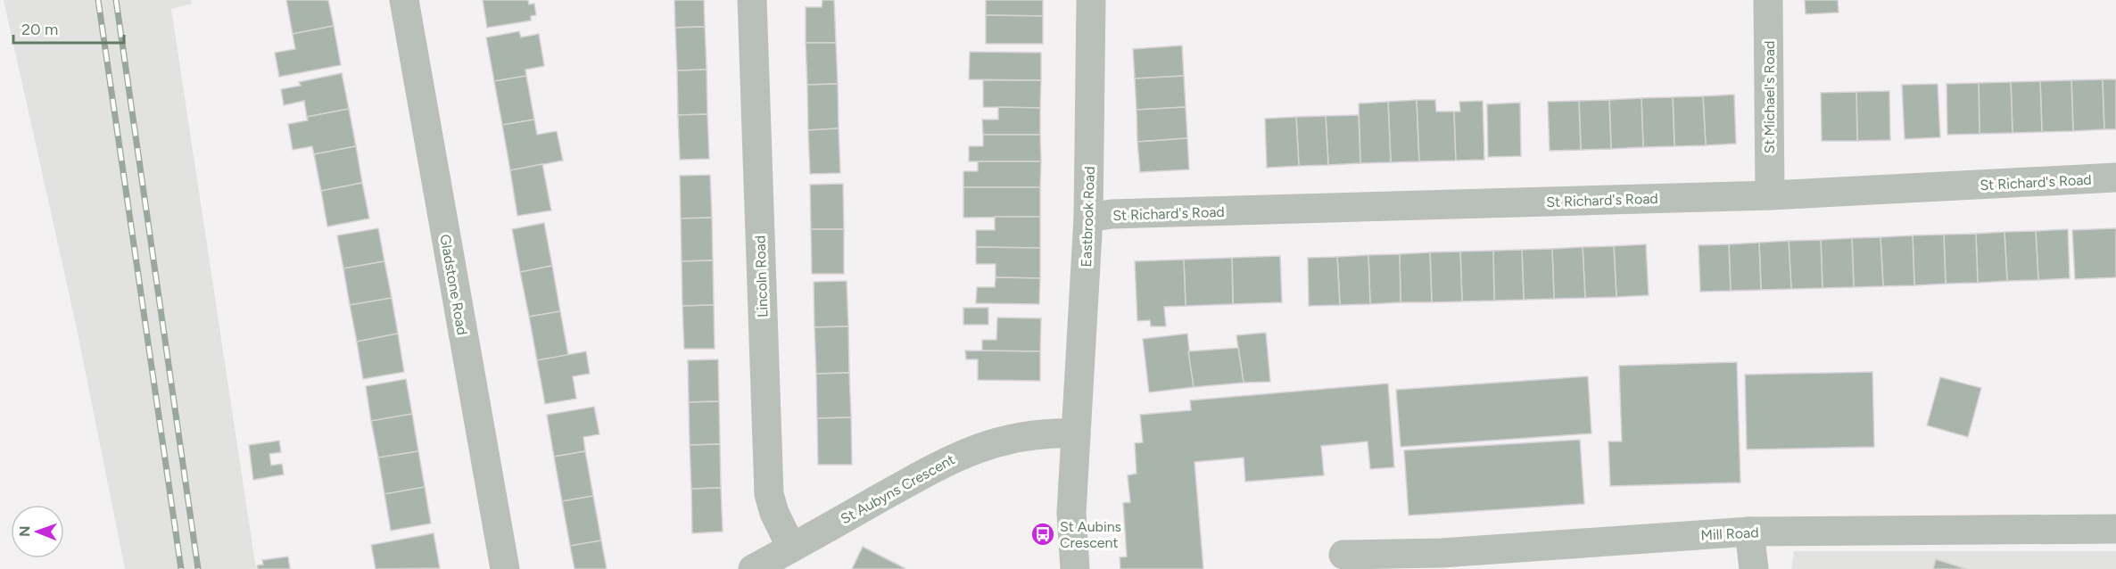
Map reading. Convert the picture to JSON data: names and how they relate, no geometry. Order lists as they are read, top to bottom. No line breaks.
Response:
{"streets":{"street":["St Michael's Road","St Richard's Road","Eastbrook Road","Lincoln Road","Gladstone Road","St Aubyns Crescent","Mill Road"]},"crossings":[["St Michael's Road","St Richard's Road"],["St Richard's Road","Eastbrook Road"],["Eastbrook Road","St Aubyns Crescent"],["Lincoln Road","St Aubyns Crescent"]],"places":{"bus stop":["St Aubins Crescent"]},"scale_bar":"20 m","north":"left"}
